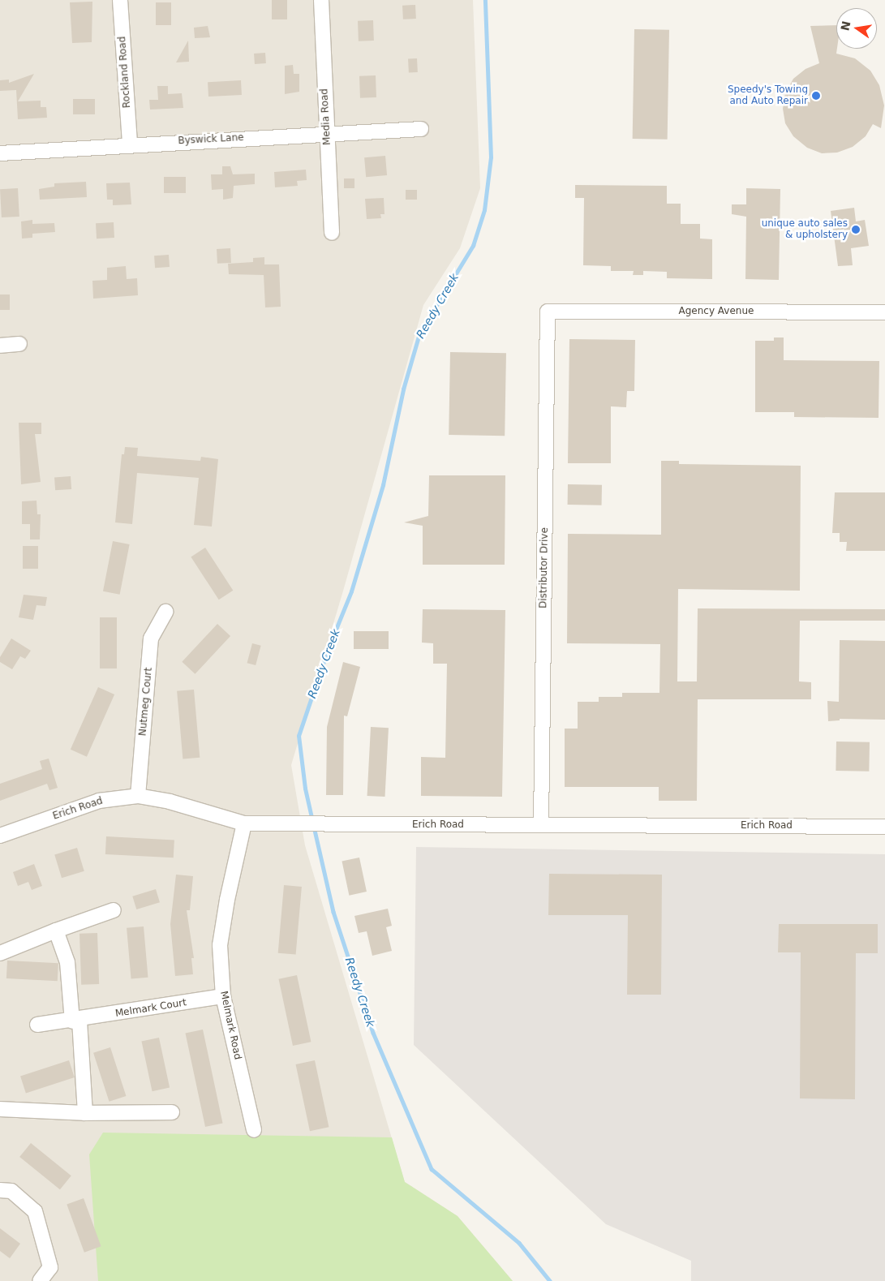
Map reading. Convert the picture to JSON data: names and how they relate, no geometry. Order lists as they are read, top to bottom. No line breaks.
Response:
{"streets":{"street":["Rockland Road","Media Road","Byswick Lane","Agency Avenue","Distributor Drive","Nutmeg Court","Erich Road","Melmark Court","Melmark Road"]},"crossings":[["Rockland Road","Byswick Lane"],["Media Road","Byswick Lane"],["Agency Avenue","Distributor Drive"],["Distributor Drive","Erich Road"],["Nutmeg Court","Erich Road"],["Erich Road","Melmark Road"],["Melmark Court","Melmark Road"]],"water":["Reedy Creek"],"places":["Speedy's Towing and Auto Repair","unique auto sales & upholstery"],"north":"left"}
